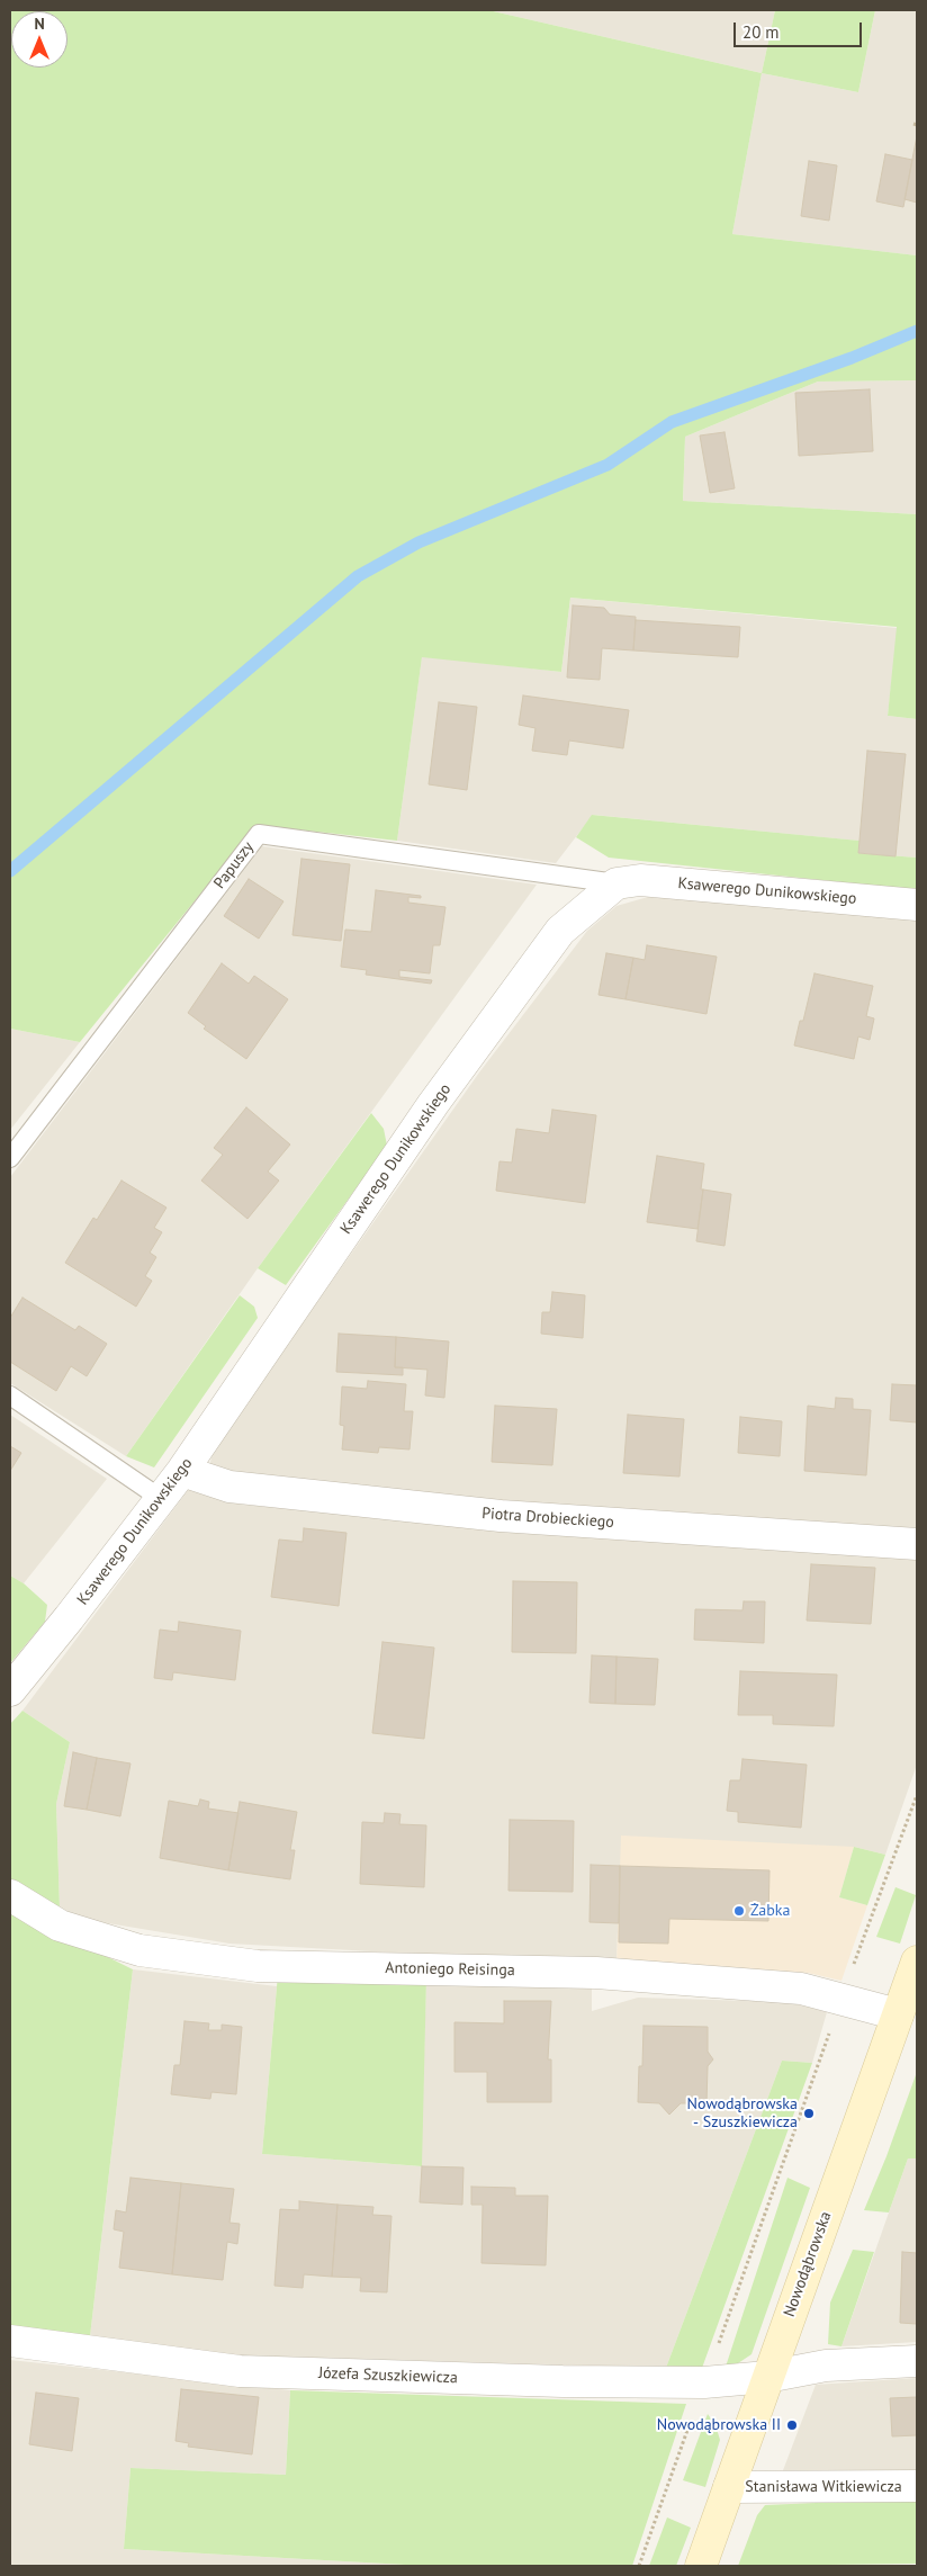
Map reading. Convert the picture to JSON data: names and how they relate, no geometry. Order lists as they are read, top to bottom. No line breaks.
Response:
{"streets":{"street":["Ksawerego Dunikowskiego","Piotra Drobieckiego","Antoniego Reisinga","Nowodąbrowska","Józefa Szuszkiewicza","Stanisława Witkiewicza"],"lane":["Papuszy"]},"crossings":[["Papuszy","Ksawerego Dunikowskiego"],["Ksawerego Dunikowskiego","Piotra Drobieckiego"],["Antoniego Reisinga","Nowodąbrowska"],["Nowodąbrowska","Józefa Szuszkiewicza"],["Nowodąbrowska","Stanisława Witkiewicza"]],"places":["Żabka","Nowodąbrowska - Szuszkiewicza","Nowodąbrowska II"],"scale_bar":"20 m","north":"top"}
